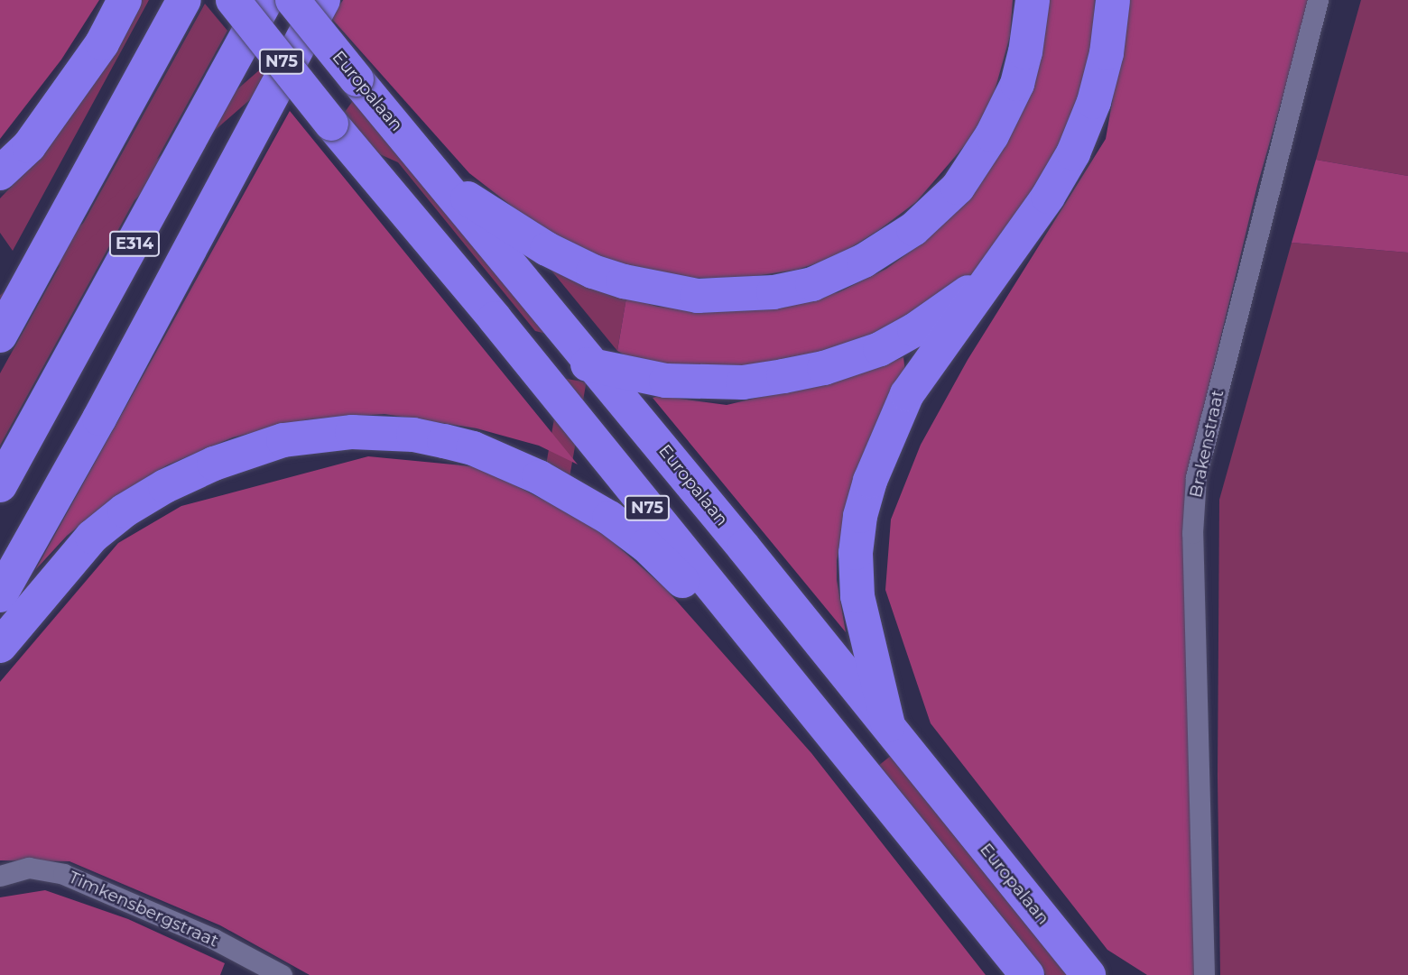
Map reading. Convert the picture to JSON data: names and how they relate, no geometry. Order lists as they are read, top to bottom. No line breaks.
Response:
{"streets":{"highway":["N75","Europalaan","E314"],"street":["Brakenstraat","Timkensbergstraat"]}}
